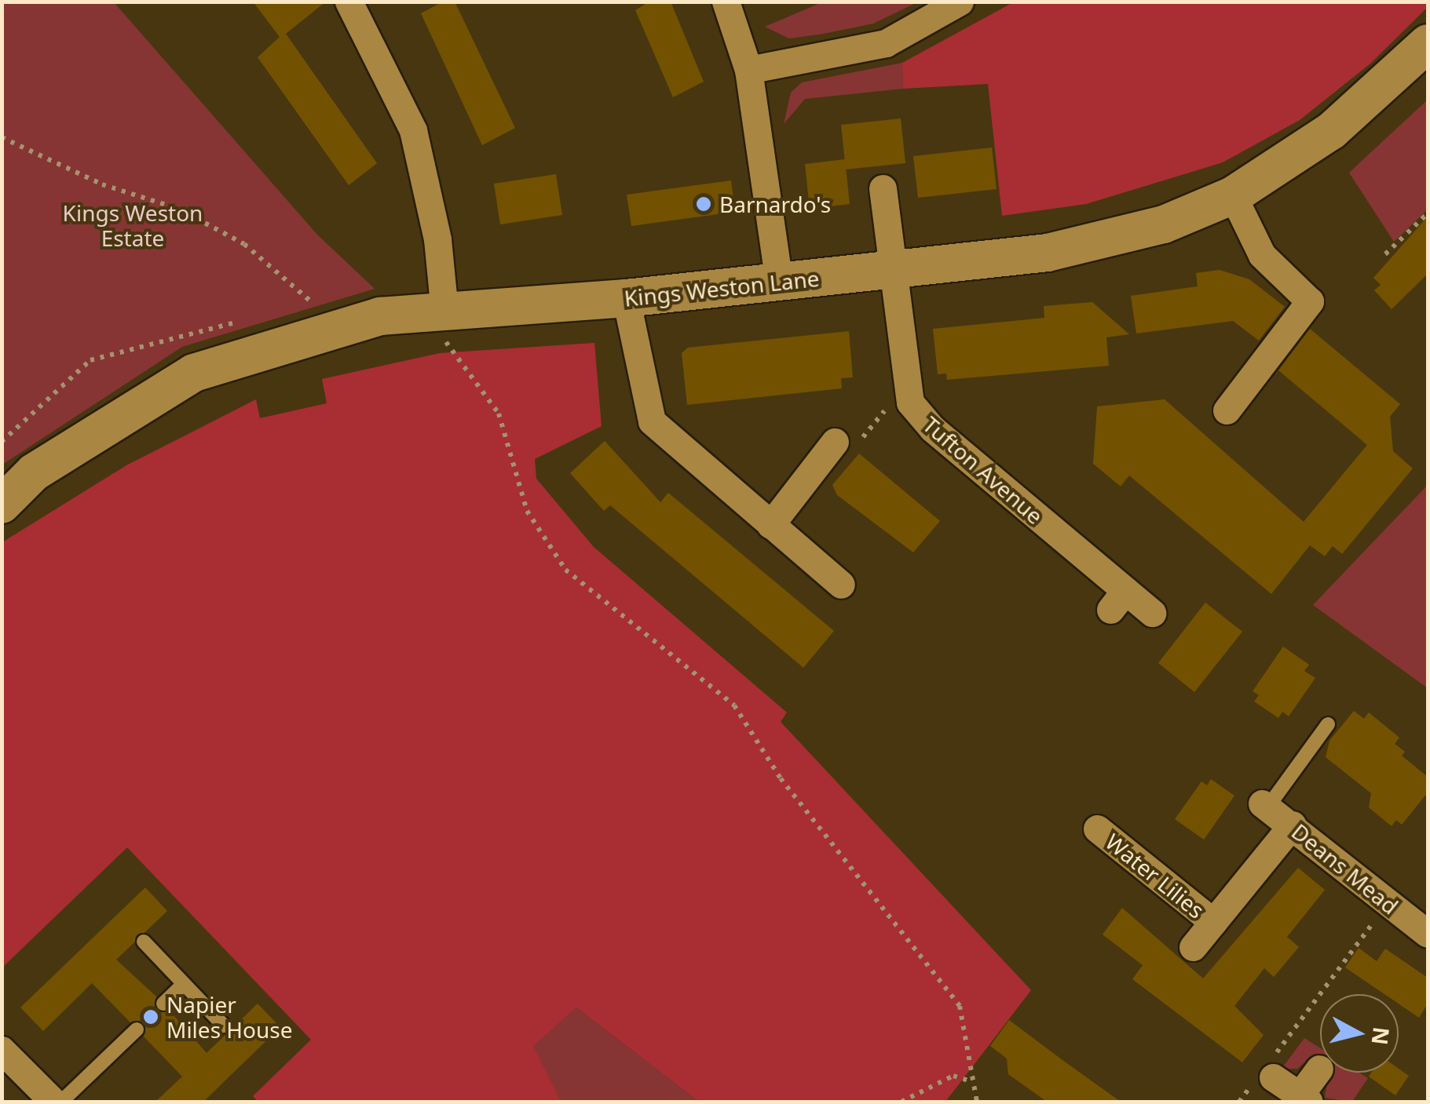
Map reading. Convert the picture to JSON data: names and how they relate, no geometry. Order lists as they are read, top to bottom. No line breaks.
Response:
{"streets":{"street":["Kings Weston Lane","Tufton Avenue","Deans Mead","Water Lilies"]},"crossings":[["Kings Weston Lane","Tufton Avenue"]],"parks":["Kings Weston Estate"],"places":["Barnardo's","Napier Miles House"],"north":"right"}
